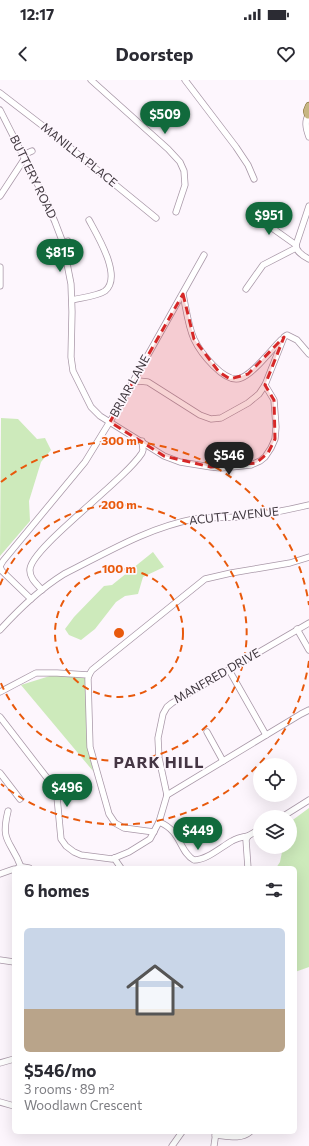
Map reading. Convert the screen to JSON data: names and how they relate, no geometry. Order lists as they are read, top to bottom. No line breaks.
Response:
{"streets":{"street":["MANILLA PLACE","BUTTERY ROAD","BRIAR LANE","ACUTT AVENUE","MANFRED DRIVE"]},"crossings":[["BUTTERY ROAD","BRIAR LANE"],["BRIAR LANE","ACUTT AVENUE"]],"districts":["PARK HILL"],"page":{"status":"12:17","header":"Doorstep","price":["$509","$951","$815","$546","$496","$449"],"heading":"6 homes","list":[{"name":"$546/mo","note":"3 rooms · 89 m² · Woodlawn Crescent"}]},"rings":["300 m","200 m","100 m"]}
